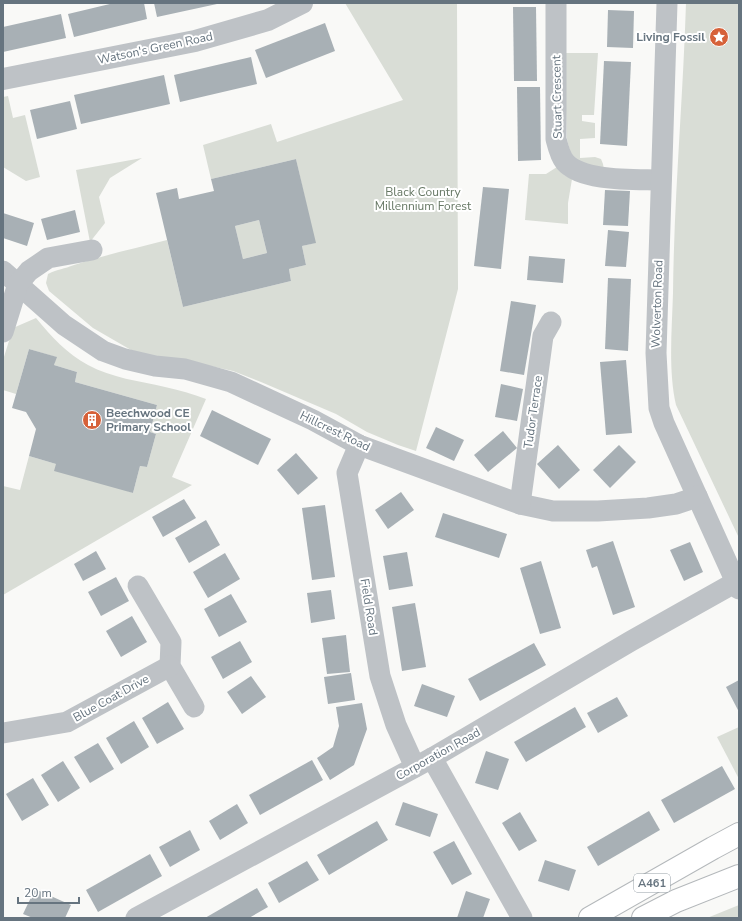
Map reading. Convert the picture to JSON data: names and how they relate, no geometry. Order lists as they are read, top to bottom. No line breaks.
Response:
{"streets":{"highway":["A461"],"street":["Watson's Green Road","Stuart Crescent","Wolverton Road","Tudor Terrace","Hillcrest Road","Field Road","Blue Coat Drive","Corporation Road"]},"crossings":[["Stuart Crescent","Wolverton Road"],["Wolverton Road","Hillcrest Road"],["Wolverton Road","Corporation Road"],["Tudor Terrace","Hillcrest Road"],["Hillcrest Road","Field Road"],["Field Road","Corporation Road"]],"parks":["Black Country Millennium Forest"],"places":{"place":["Living Fossil"],"building":["Beechwood CE Primary School"]},"scale_bar":"20 m"}
